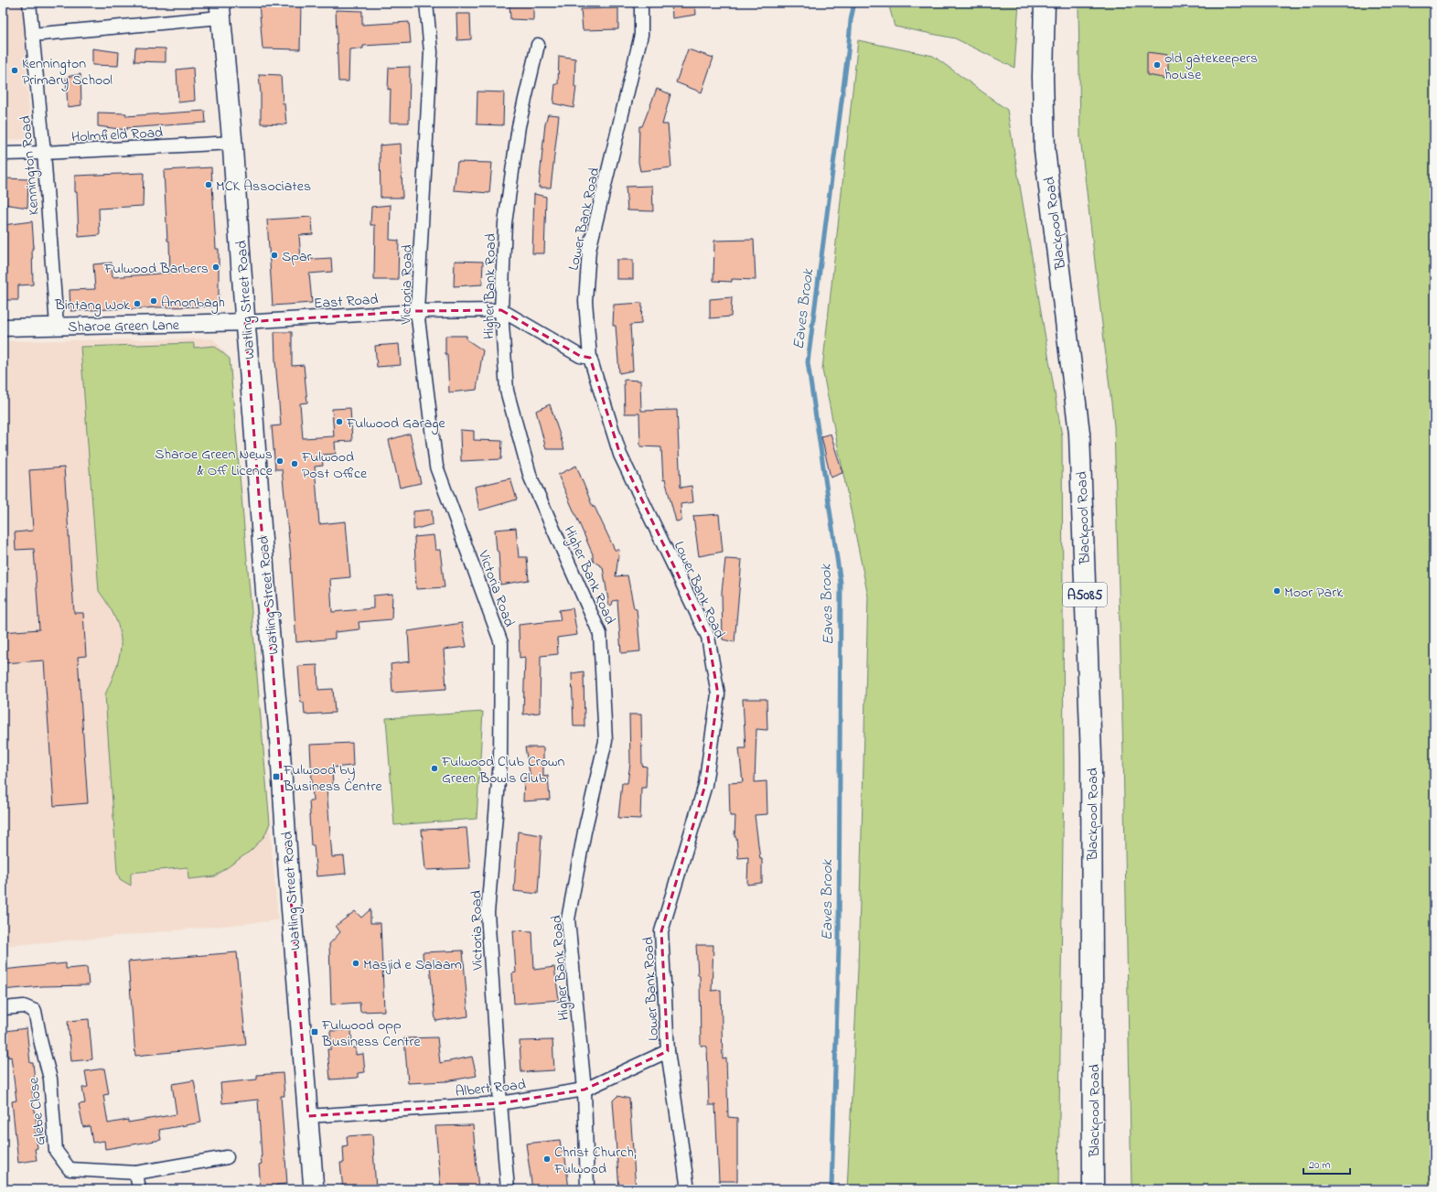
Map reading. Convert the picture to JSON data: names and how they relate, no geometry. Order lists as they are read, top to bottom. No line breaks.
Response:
{"streets":{"highway":["Blackpool Road","A5085"],"main road":["Watling Street Road"],"street":["Holmfield Road","Kennington Road","Lower Bank Road","Victoria Road","Higher Bank Road","East Road","Sharoe Green Lane","Albert Road","Glebe Close"]},"crossings":[["Holmfield Road","Kennington Road"],["Holmfield Road","Watling Street Road"],["Kennington Road","Sharoe Green Lane"],["Lower Bank Road","Albert Road"],["Victoria Road","East Road"],["Victoria Road","Albert Road"],["Higher Bank Road","East Road"],["Higher Bank Road","Albert Road"],["Watling Street Road","East Road"],["Watling Street Road","Sharoe Green Lane"],["Watling Street Road","Albert Road"],["East Road","Sharoe Green Lane"]],"water":["Eaves Brook"],"places":{"other":["old gatekeepers house","Kennington Primary School","MCK Associates","Spar","Fulwood Barbers","Amonbagh","Bintang Wok","Fulwood Garage","Sharoe Green News & Off Licence","Fulwood Post Office","Moor Park","Fulwood Club Crown Green Bowls Club","Masjid e Salaam","Christ Church, Fulwood"],"transit":["Fulwood by Business Centre","Fulwood opp Business Centre"]},"scale_bar":"20 m"}
